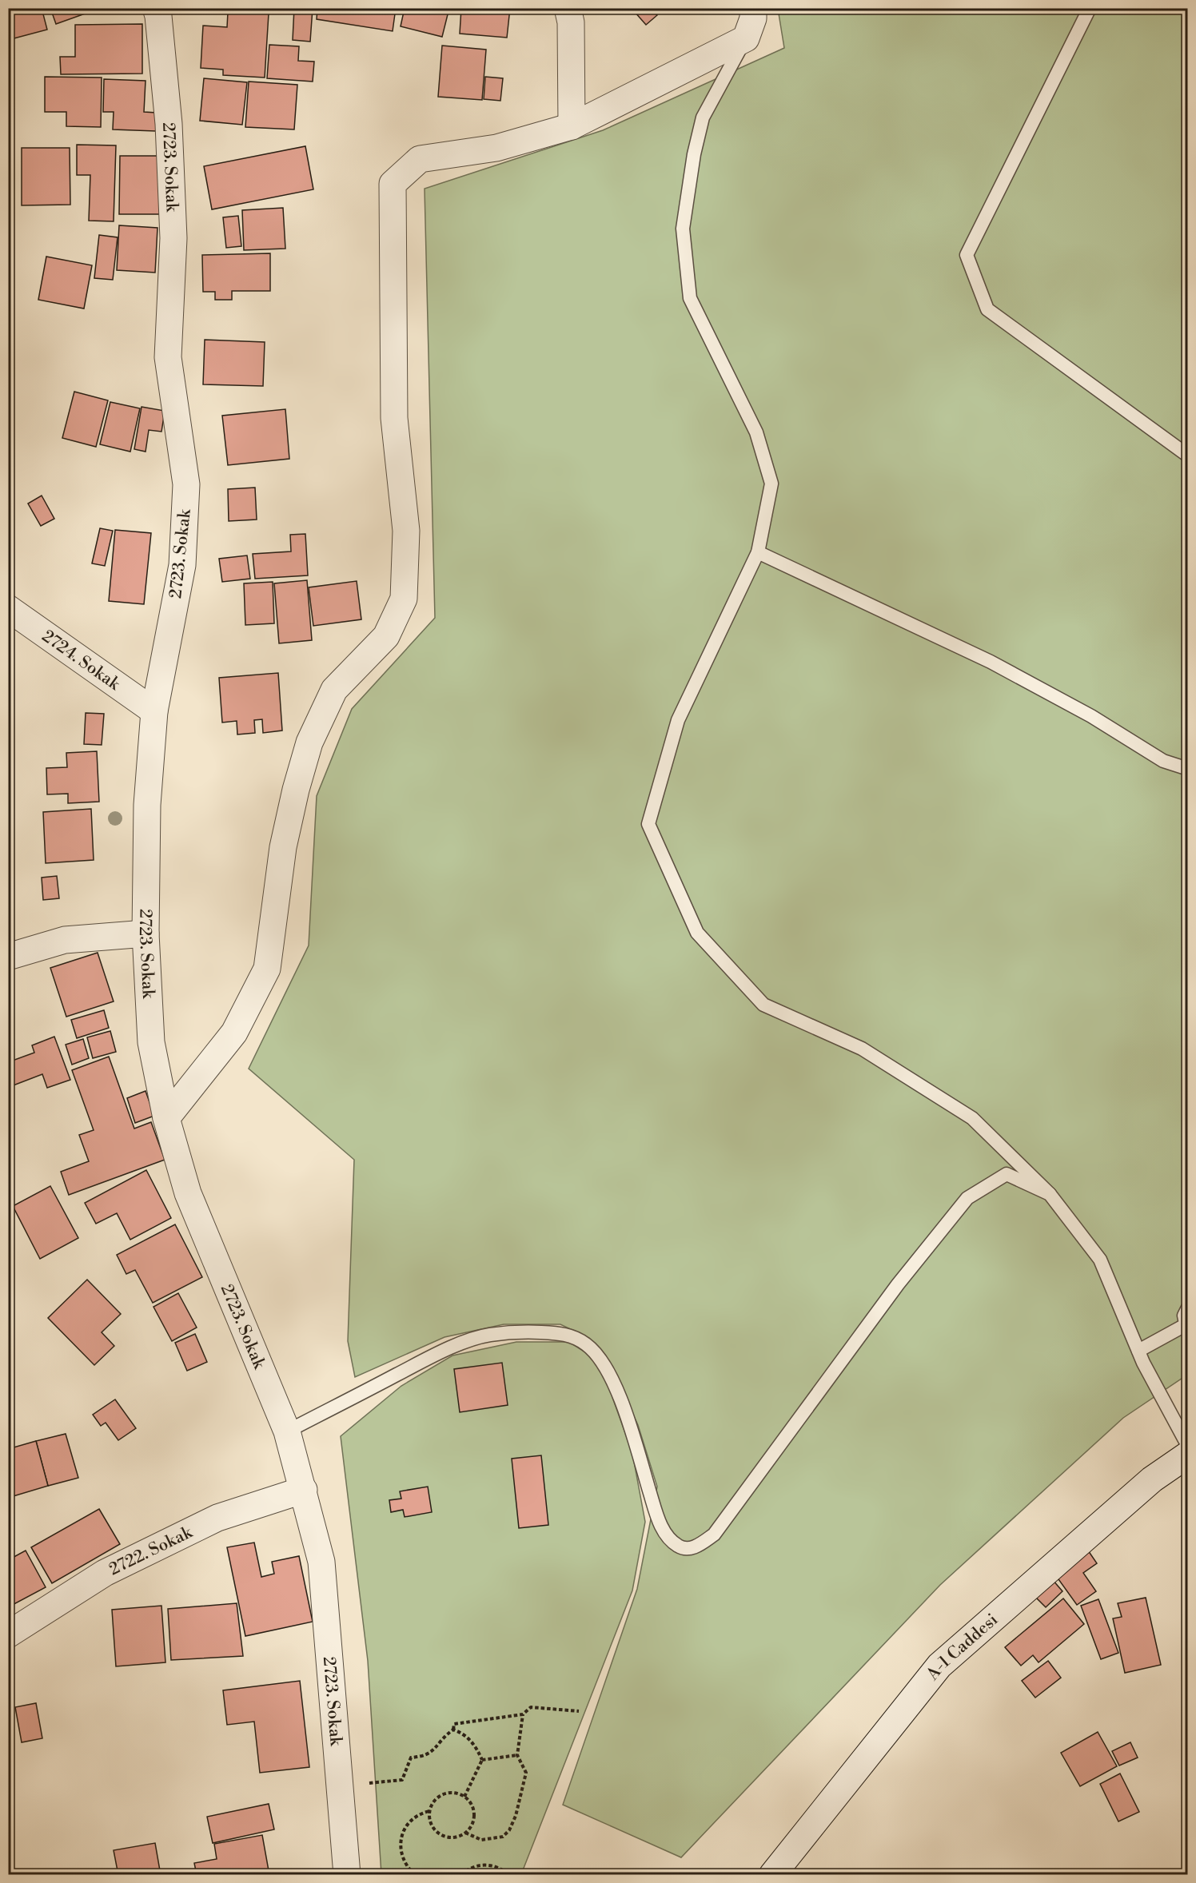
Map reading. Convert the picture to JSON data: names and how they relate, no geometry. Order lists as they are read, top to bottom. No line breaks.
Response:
{"streets":{"street":["2723. Sokak","2724. Sokak","2722. Sokak","A-1 Caddesi"]},"crossings":[["2723. Sokak","2724. Sokak"],["2723. Sokak","2722. Sokak"]]}
